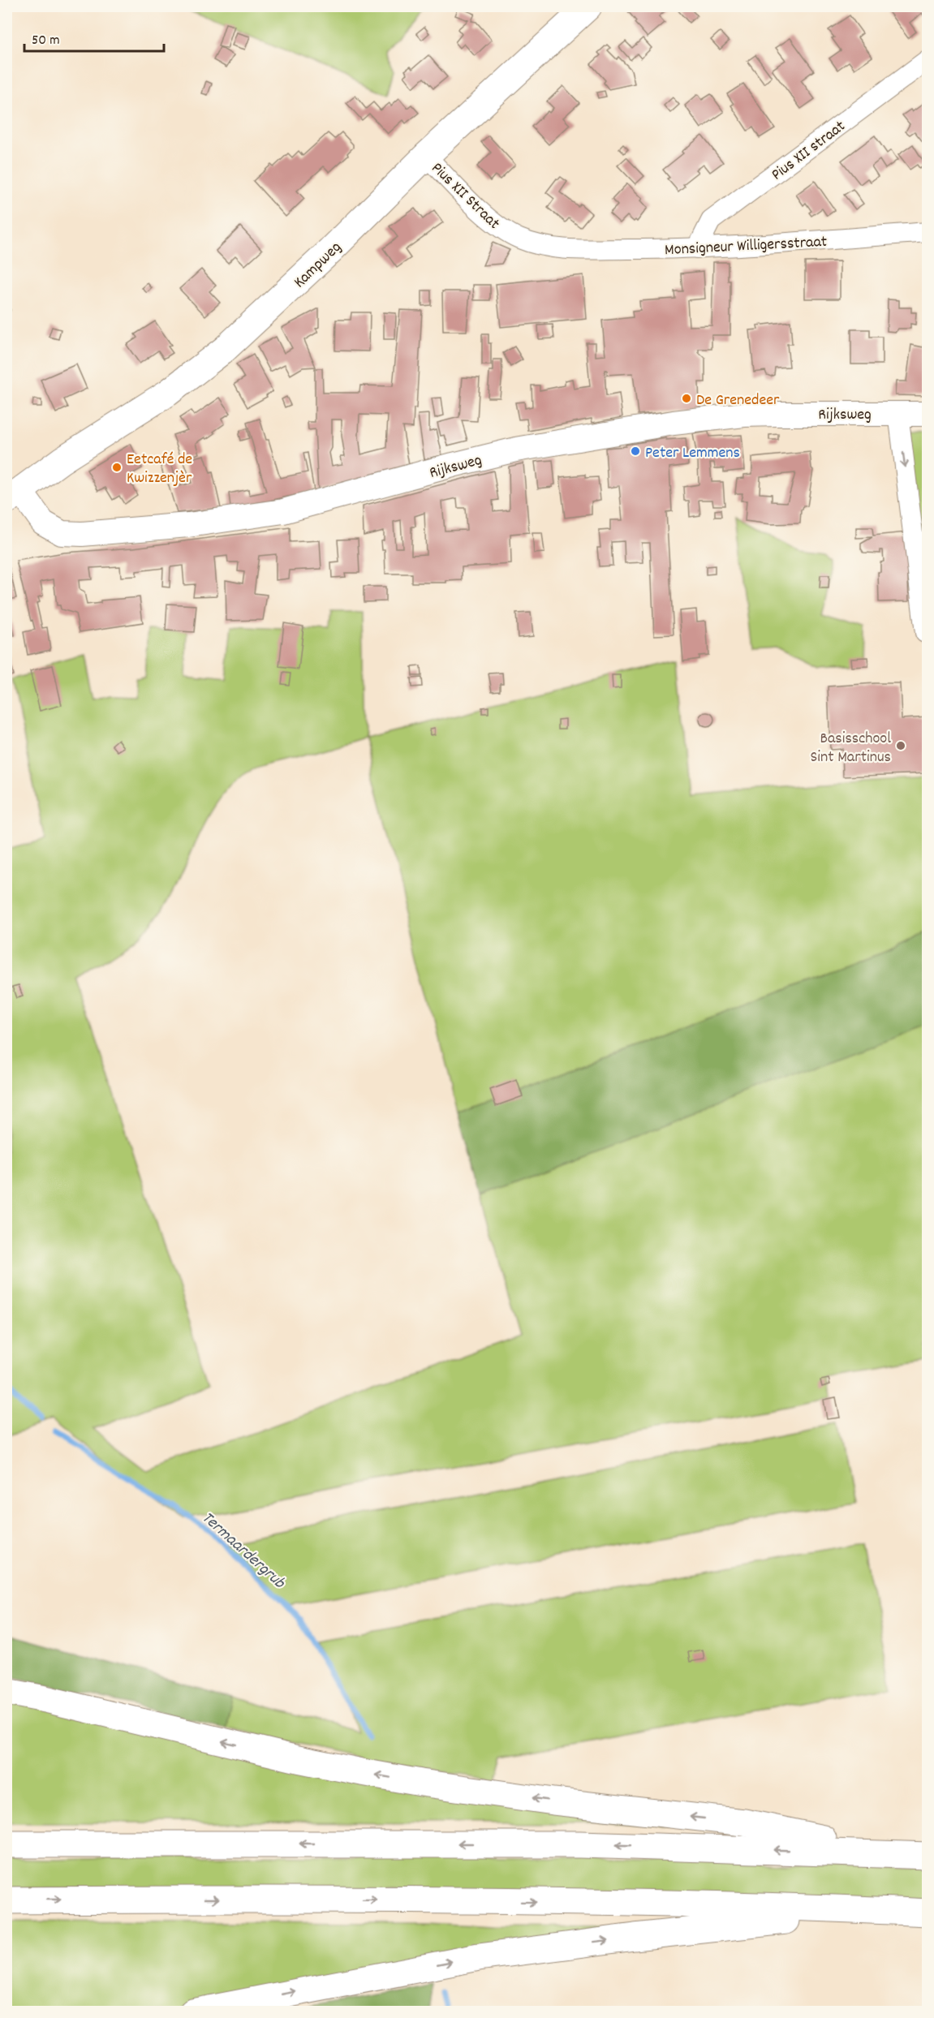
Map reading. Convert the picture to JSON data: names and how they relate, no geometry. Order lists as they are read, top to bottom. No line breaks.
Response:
{"streets":{"main road":["Kampweg"],"street":["Pius XII straat","Pius XII Straat","Monsigneur Willigersstraat","Rijksweg"]},"crossings":[["Pius XII straat","Monsigneur Willigersstraat"],["Pius XII Straat","Monsigneur Willigersstraat"],["Pius XII Straat","Kampweg"],["Kampweg","Rijksweg"]],"water":["Termaardergrub"],"places":["De Grenedeer","Peter Lemmens","Eetcafé de Kwizzenjèr","Basisschool Sint Martinus"],"scale_bar":"50 m"}
